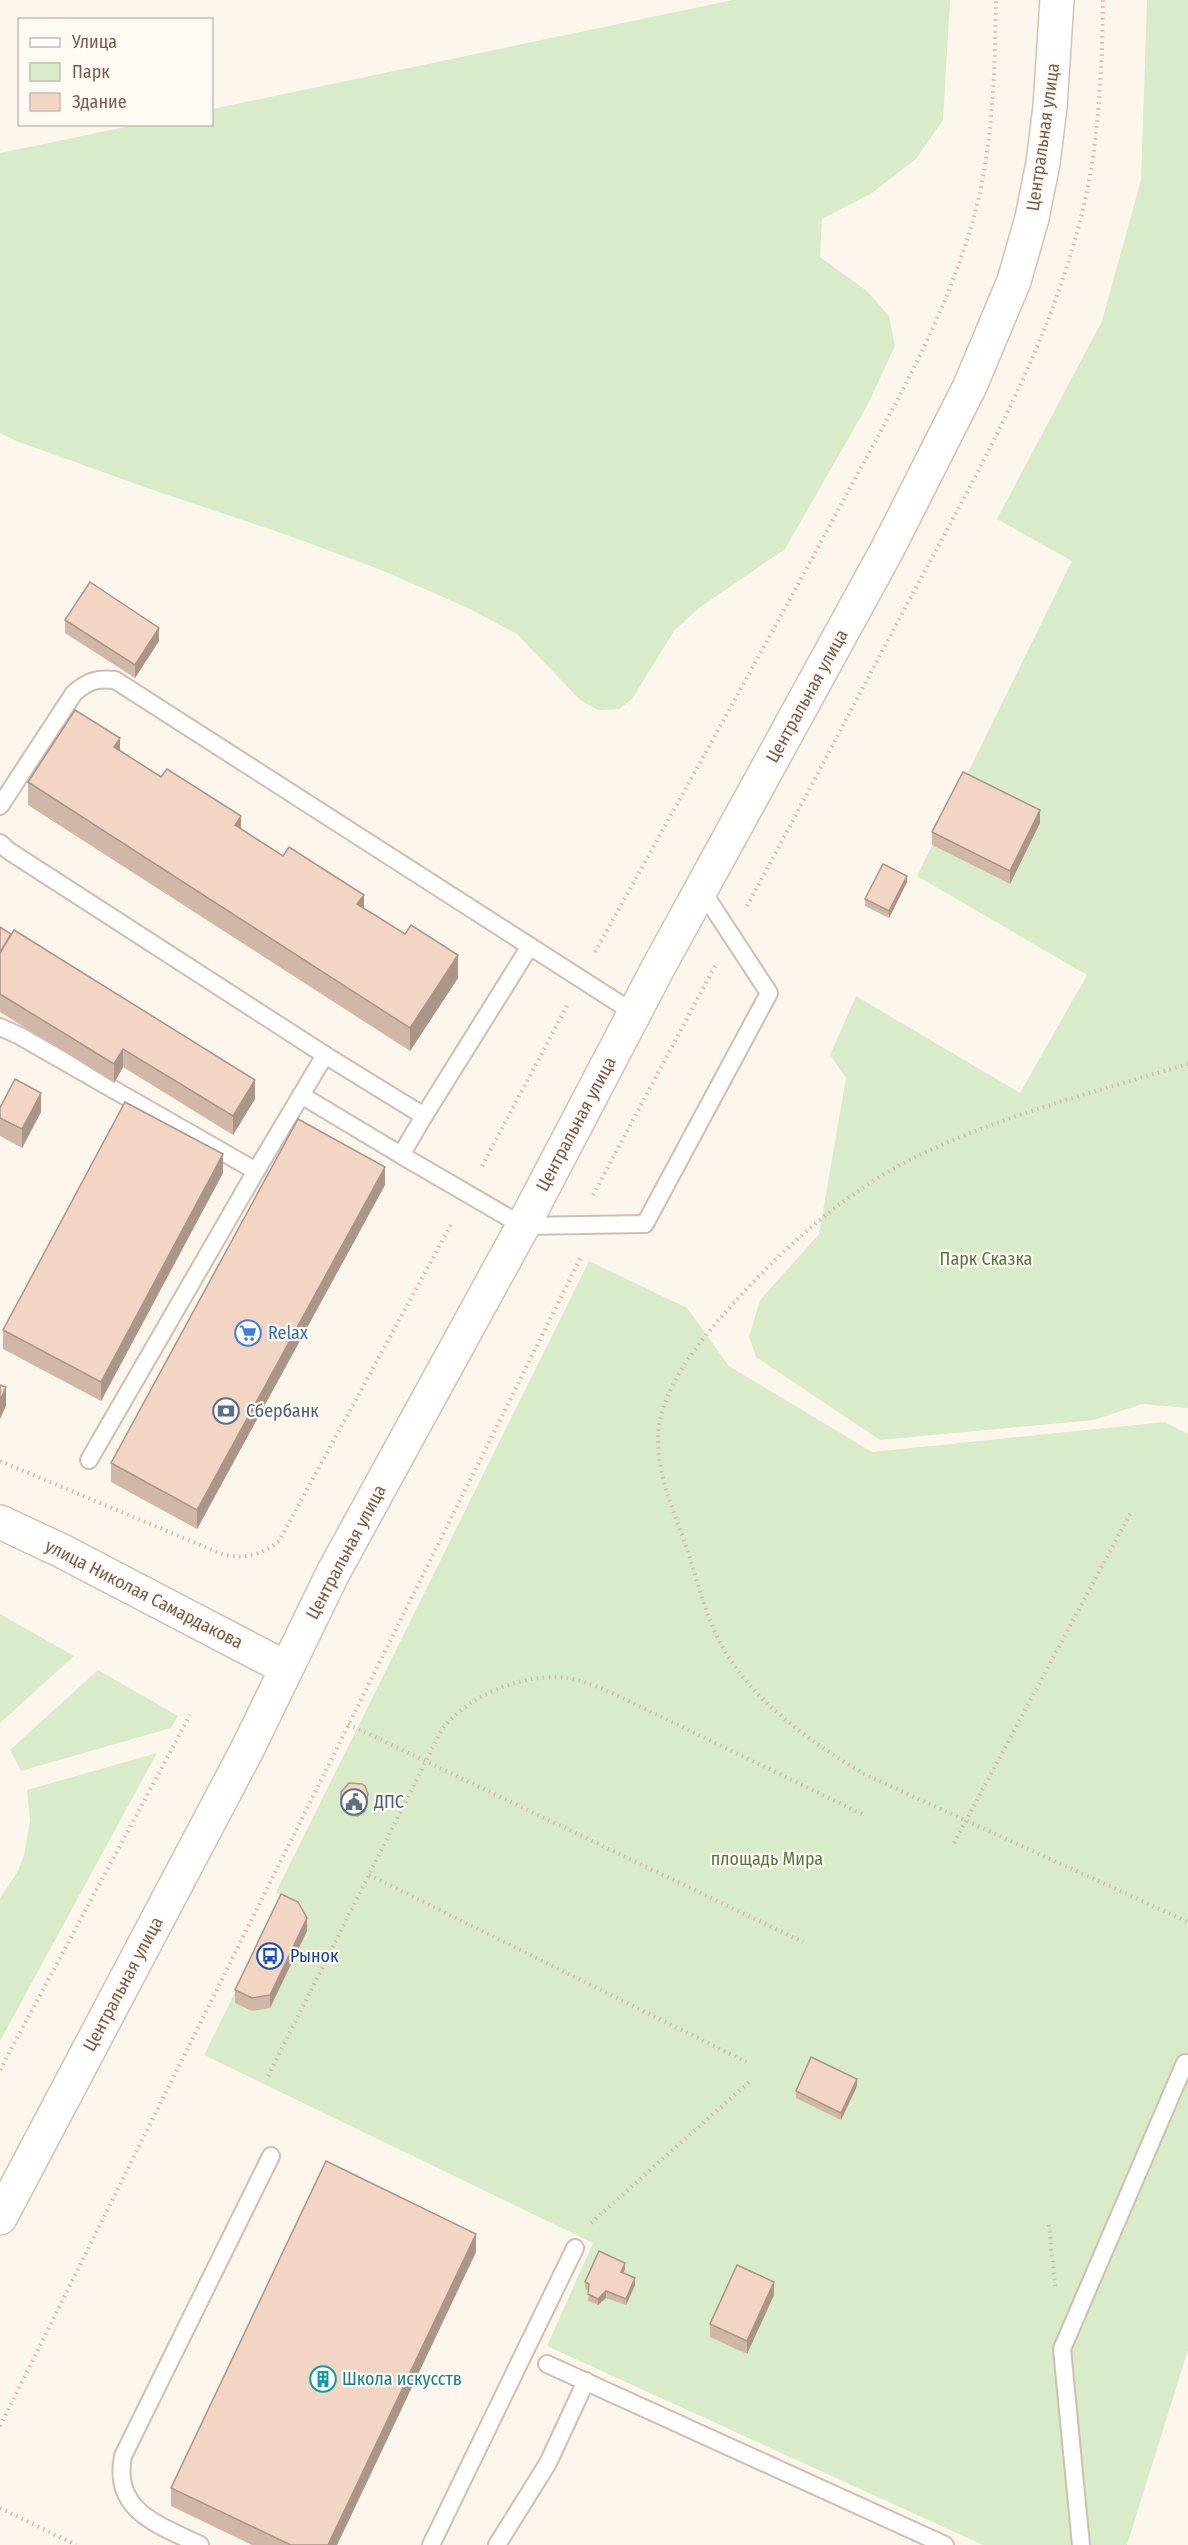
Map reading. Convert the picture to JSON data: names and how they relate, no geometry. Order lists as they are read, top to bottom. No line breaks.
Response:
{"streets":{"main road":["Центральная улица","улица Николая Самардакова"]},"crossings":[["Центральная улица","улица Николая Самардакова"]],"parks":["Парк Сказка","площадь Мира"],"places":{"supermarket":["Relax"],"bank":["Сбербанк"],"public building":["ДПС"],"bus stop":["Рынок"],"building":["Школа искусств"]},"legend":["Улица","Парк","Здание"]}
